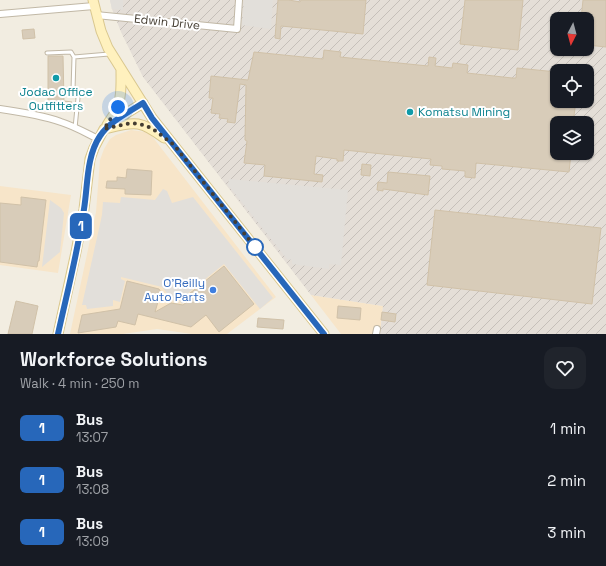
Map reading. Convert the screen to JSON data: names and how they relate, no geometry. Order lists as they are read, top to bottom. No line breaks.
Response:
{"streets":{"street":["Edwin Drive"]},"places":["Jodac Office Outfitters","Komatsu Mining","O'Reilly Auto Parts"],"lines":["bus line 1"],"north":"bottom","page":{"on_map":"1","heading":["Workforce Solutions","Walk · 4 min · 250 m"],"list":[{"mark":"1","name":"Bus","note":"13:07","value":"1 min"},{"mark":"1","name":"Bus","note":"13:08","value":"2 min"},{"mark":"1","name":"Bus","note":"13:09","value":"3 min"}]}}
